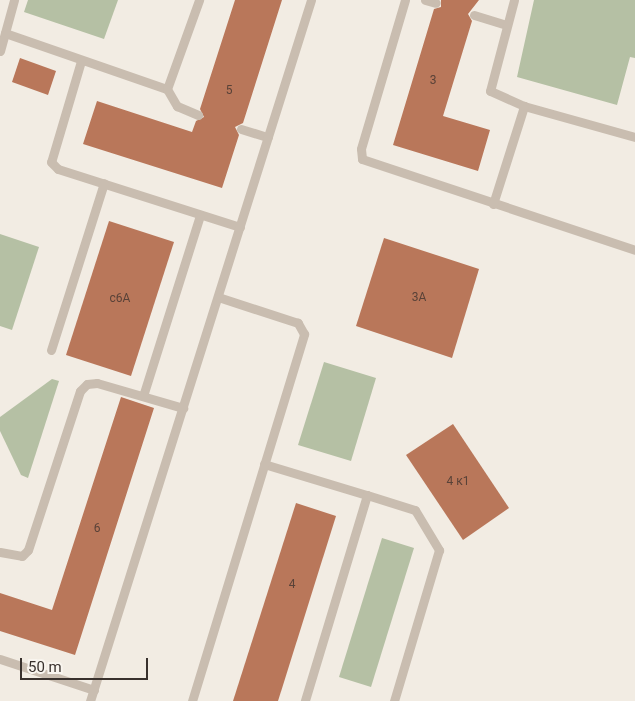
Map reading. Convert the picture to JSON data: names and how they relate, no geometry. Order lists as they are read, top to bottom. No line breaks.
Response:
{"house_numbers":["3","5","3А","с6А","4 к1","6","4"],"scale_bar":"50 m"}
